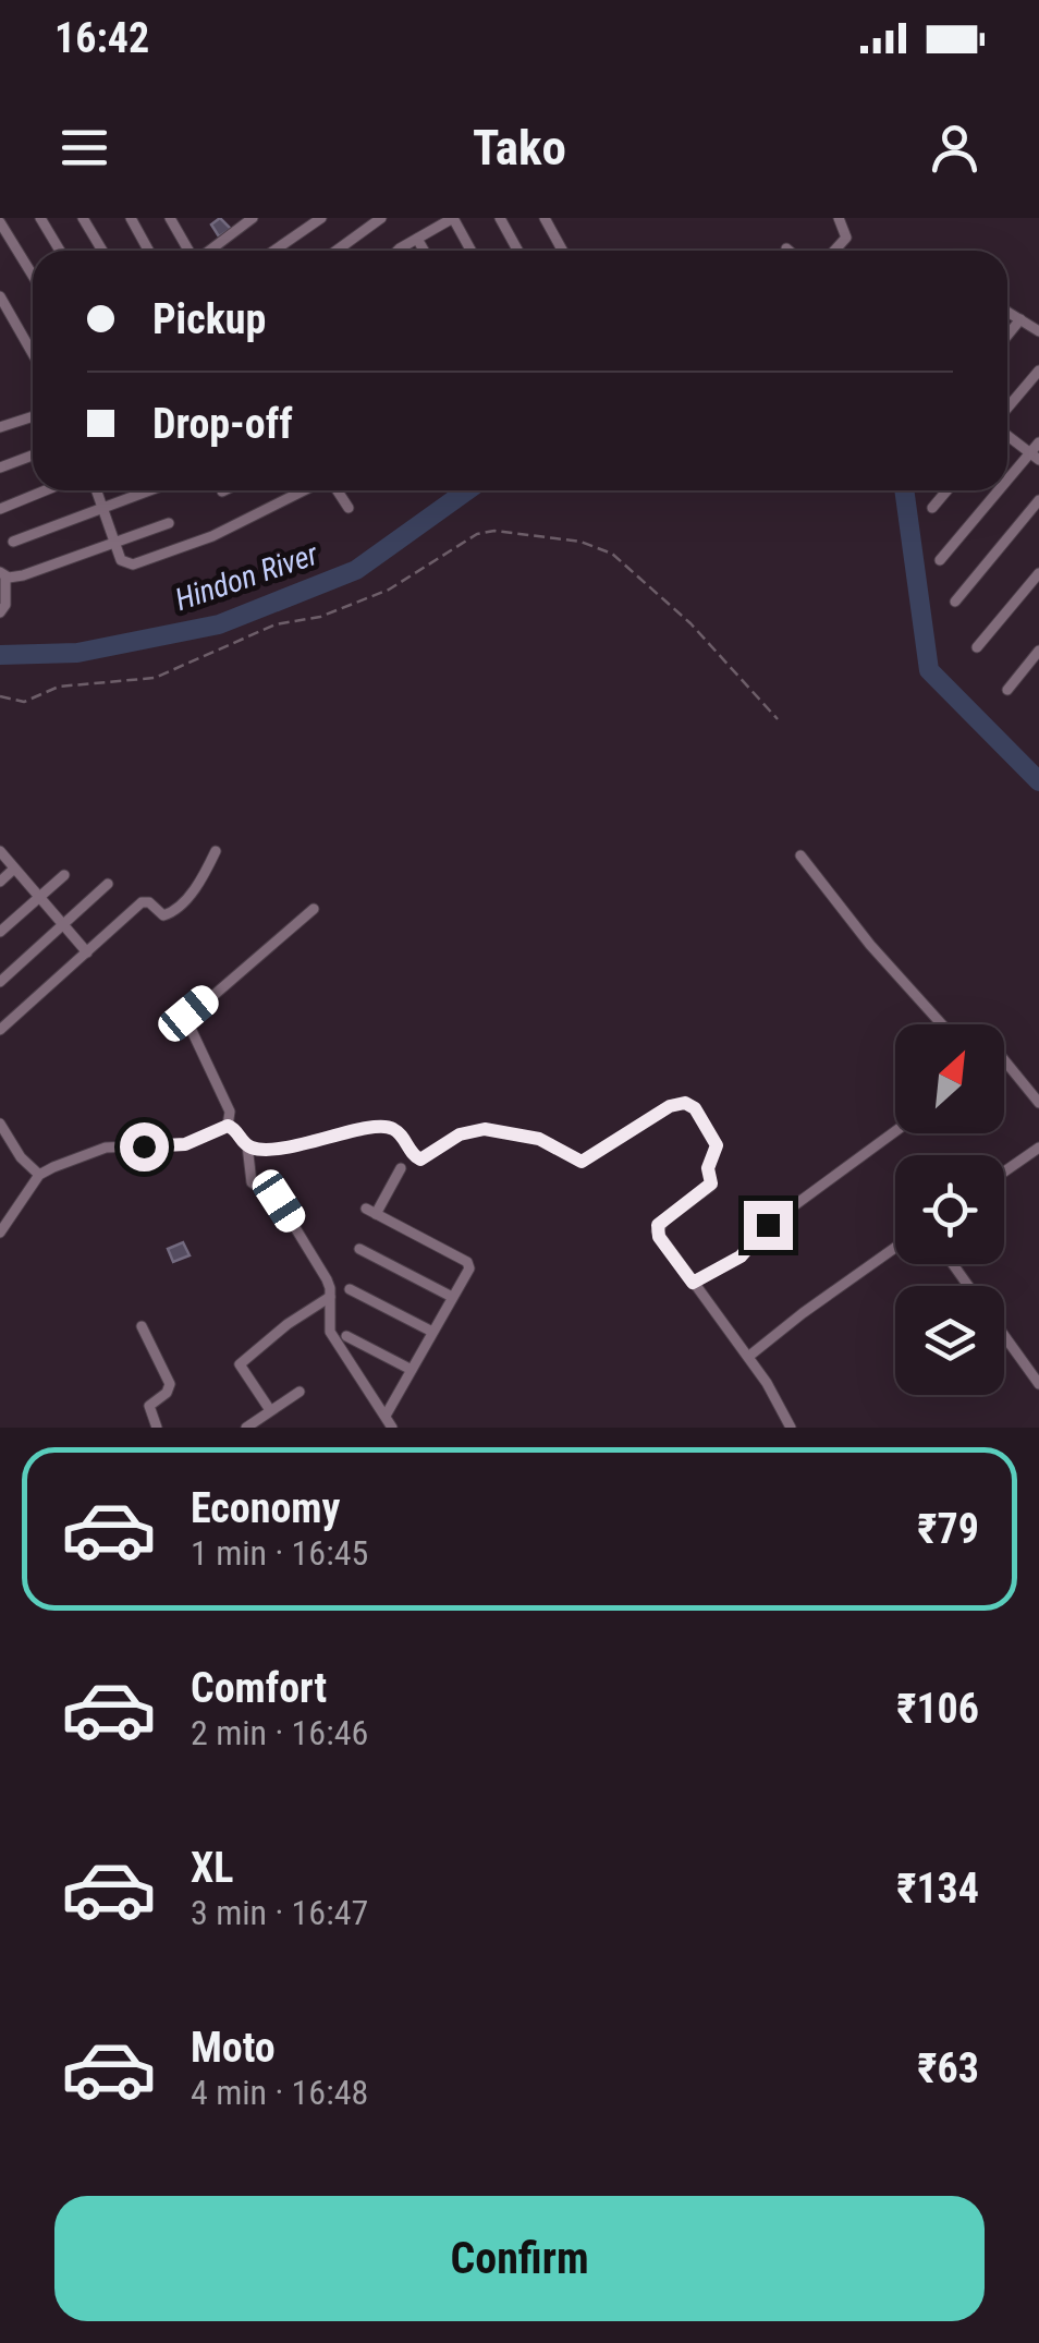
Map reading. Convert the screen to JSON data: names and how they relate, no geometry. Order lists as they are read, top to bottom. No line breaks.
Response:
{"water":["Hindon River"],"north":"top right","page":{"status":"16:42","header":"Tako","banner":["Pickup","Drop-off"],"list":[{"name":"Economy","note":"1 min · 16:45","value":"₹79"},{"name":"Comfort","note":"2 min · 16:46","value":"₹106"},{"name":"XL","note":"3 min · 16:47","value":"₹134"},{"name":"Moto","note":"4 min · 16:48","value":"₹63"}],"buttons":"Confirm"}}
